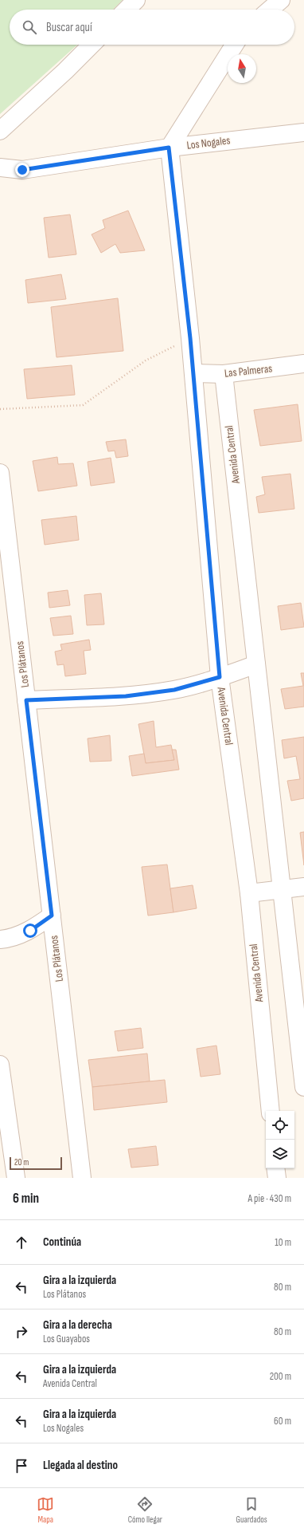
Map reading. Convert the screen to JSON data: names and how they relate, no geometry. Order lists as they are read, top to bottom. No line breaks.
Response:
{"streets":{"street":["Los Nogales","Las Palmeras","Avenida Central","Los Plátanos"]},"crossings":[["Los Nogales","Avenida Central"],["Las Palmeras","Avenida Central"]],"scale_bar":"20 m","north":"top","page":{"search":"Buscar aquí","scale":"20 m","heading":["6 min","A pie · 430 m"],"list":[["Continúa","10 m"],["Gira a la izquierda","Los Plátanos","80 m"],["Gira a la derecha","Los Guayabos","80 m"],["Gira a la izquierda","Avenida Central","200 m"],["Gira a la izquierda","Los Nogales","60 m"],"Llegada al destino"],"nav":["Mapa","Cómo llegar","Guardados"]}}
